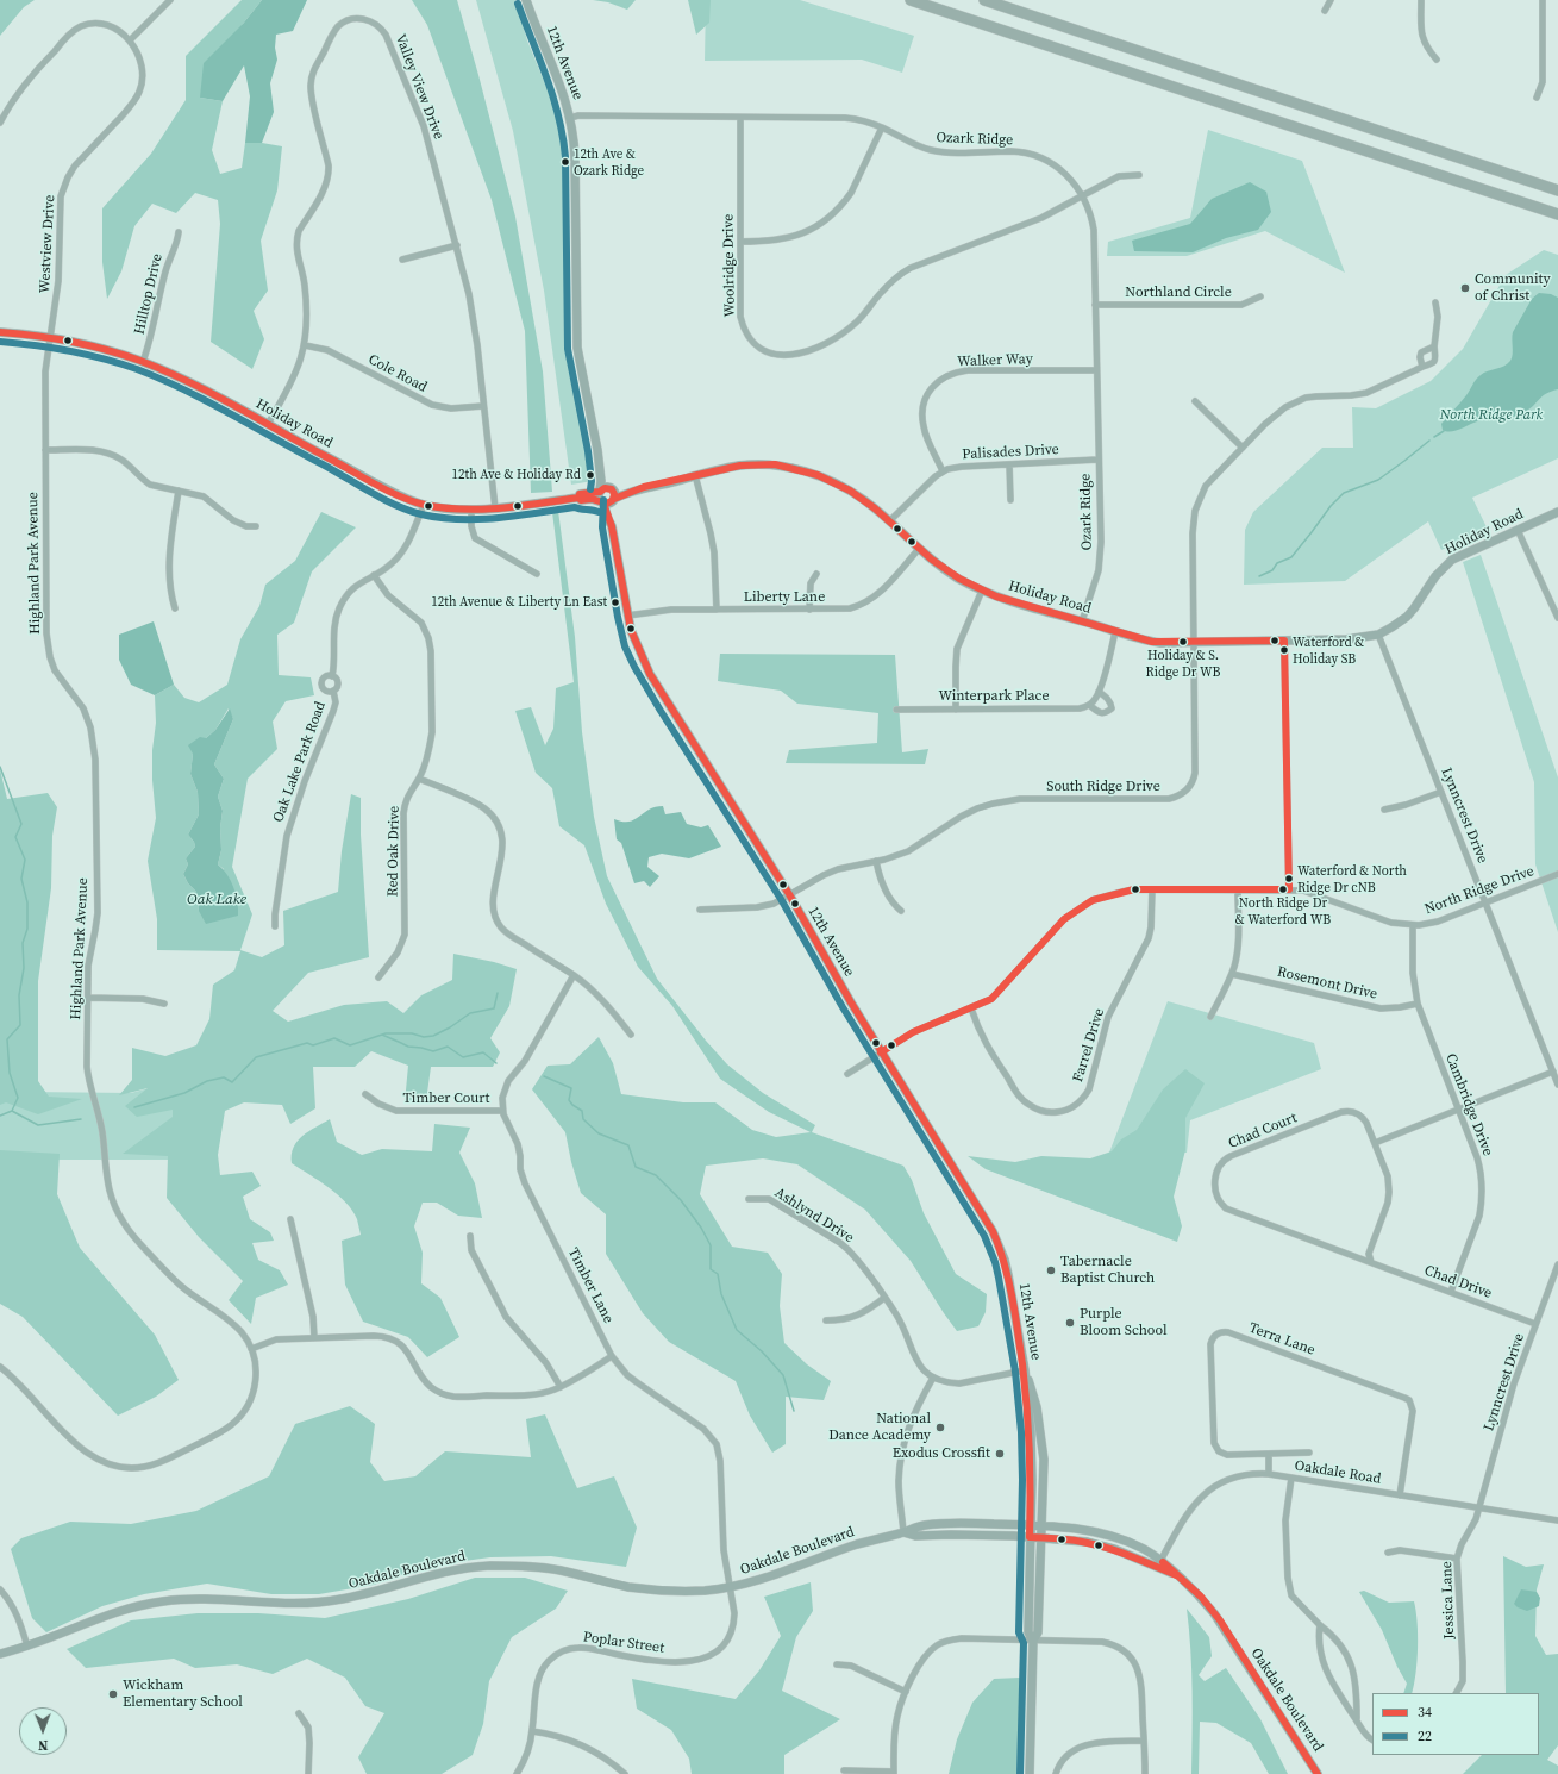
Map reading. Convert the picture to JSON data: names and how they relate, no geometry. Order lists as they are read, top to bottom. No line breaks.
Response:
{"streets":{"street":["12th Avenue","Valley View Drive","Ozark Ridge","Westview Drive","Woolridge Drive","Northland Circle","Hilltop Drive","Walker Way","Cole Road","Holiday Road","Palisades Drive","Highland Park Avenue","Liberty Lane","Winterpark Place","Oak Lake Park Road","South Ridge Drive","Lynncrest Drive","Red Oak Drive","North Ridge Drive","Rosemont Drive","Farrel Drive","Timber Court","Cambridge Drive","Chad Court","Ashlynd Drive","Chad Drive","Timber Lane","Terra Lane","Oakdale Road","Oakdale Boulevard","Jessica Lane","Poplar Street"]},"crossings":[["12th Avenue","Ozark Ridge"],["12th Avenue","Holiday Road"],["12th Avenue","Liberty Lane"],["12th Avenue","South Ridge Drive"],["12th Avenue","North Ridge Drive"],["12th Avenue","Oakdale Boulevard"],["Valley View Drive","Cole Road"],["Valley View Drive","Holiday Road"],["Ozark Ridge","Woolridge Drive"],["Ozark Ridge","Northland Circle"],["Ozark Ridge","Walker Way"],["Ozark Ridge","Holiday Road"],["Ozark Ridge","Palisades Drive"],["Westview Drive","Holiday Road"],["Westview Drive","Highland Park Avenue"],["Hilltop Drive","Holiday Road"],["Walker Way","Palisades Drive"],["Holiday Road","Palisades Drive"],["Holiday Road","Highland Park Avenue"],["Holiday Road","Liberty Lane"],["Holiday Road","Oak Lake Park Road"],["Holiday Road","South Ridge Drive"],["Holiday Road","Lynncrest Drive"],["Oak Lake Park Road","Red Oak Drive"],["Lynncrest Drive","North Ridge Drive"],["Lynncrest Drive","Chad Drive"],["Lynncrest Drive","Oakdale Road"],["Lynncrest Drive","Jessica Lane"],["North Ridge Drive","Farrel Drive"],["North Ridge Drive","Cambridge Drive"],["Rosemont Drive","Cambridge Drive"],["Timber Court","Timber Lane"],["Cambridge Drive","Chad Drive"],["Chad Court","Chad Drive"],["Timber Lane","Oakdale Boulevard"],["Timber Lane","Poplar Street"],["Terra Lane","Oakdale Road"],["Oakdale Road","Oakdale Boulevard"],["Oakdale Road","Jessica Lane"],["Oakdale Boulevard","Poplar Street"]],"water":["Oak Lake"],"parks":["North Ridge Park"],"places":["12th Ave & Ozark Ridge","Community of Christ","12th Ave & Holiday Rd","12th Avenue & Liberty Ln East","Holiday & S. Ridge Dr WB","Waterford & Holiday SB","Waterford & North Ridge Dr cNB","North Ridge Dr & Waterford WB","Tabernacle Baptist Church","Purple Bloom School","National Dance Academy","Exodus Crossfit","Wickham Elementary School"],"lines":["transit line 22","transit line 34"],"legend":["34","22"],"north":"bottom"}
